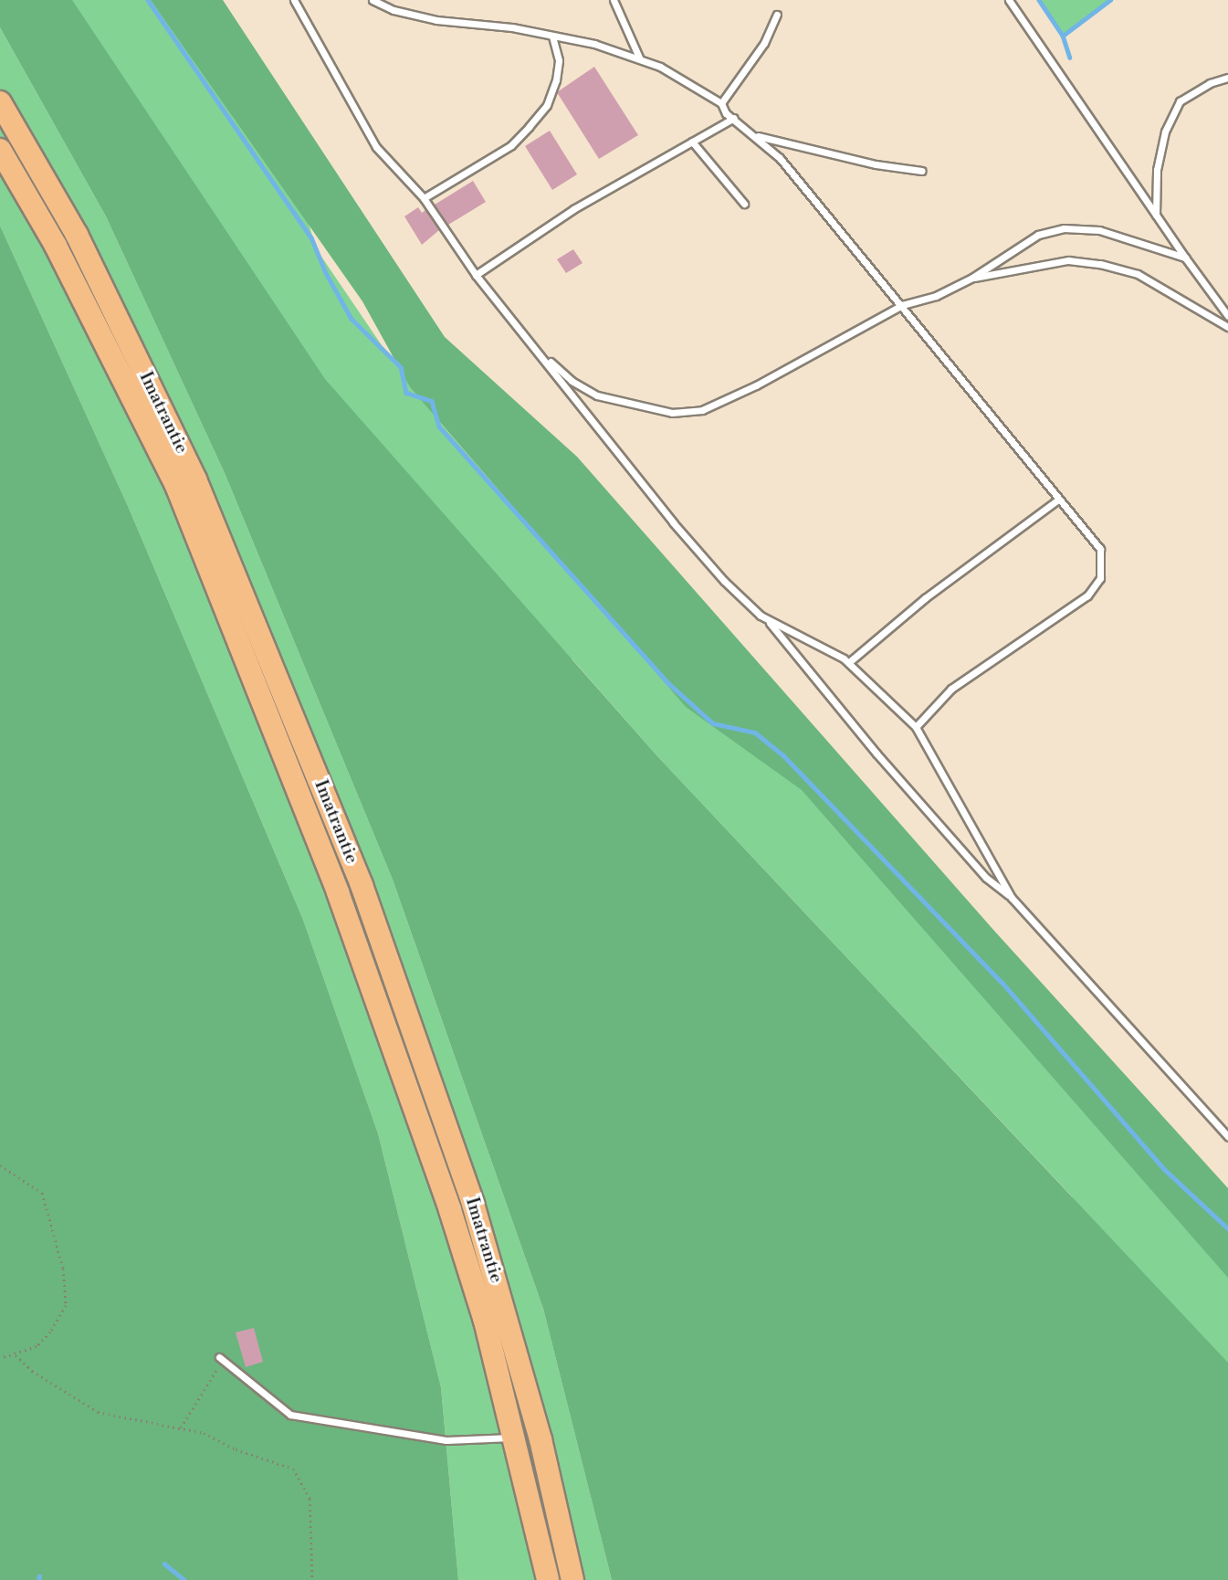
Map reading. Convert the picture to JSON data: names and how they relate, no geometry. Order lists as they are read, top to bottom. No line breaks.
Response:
{"streets":{"highway":["Imatrantie"]}}
